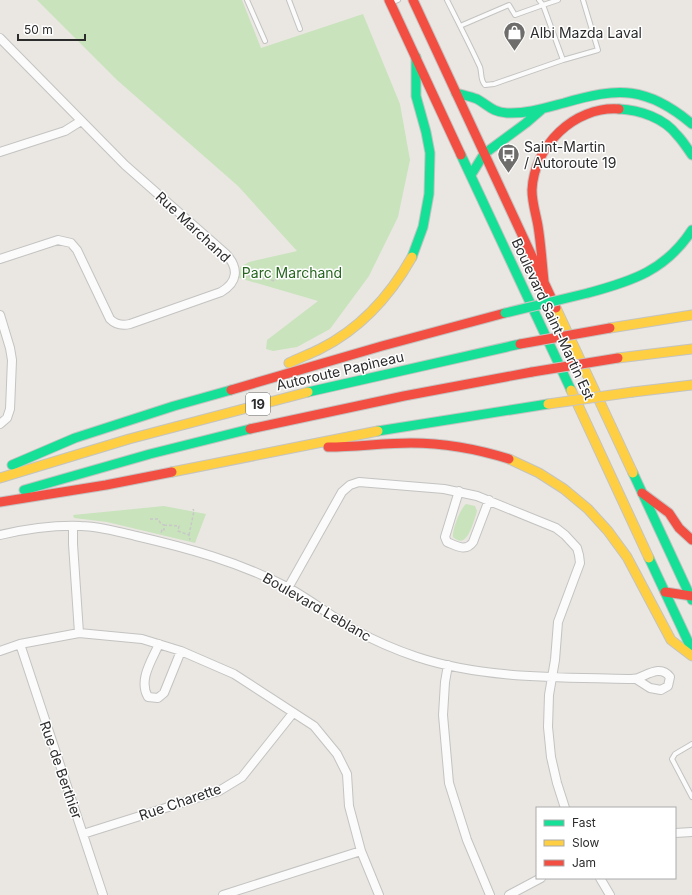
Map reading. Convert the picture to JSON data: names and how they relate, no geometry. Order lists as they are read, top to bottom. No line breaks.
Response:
{"streets":{"main road":["Boulevard Saint-Martin Est","Autoroute Papineau","19"],"street":["Rue Marchand","Boulevard Leblanc","Rue de Berthier","Rue Charette"]},"crossings":[["Rue de Berthier","Rue Charette"]],"parks":["Parc Marchand"],"places":{"shop":["Albi Mazda Laval"],"bus stop":["Saint-Martin / Autoroute 19"]},"legend":["Fast","Slow","Jam"],"scale_bar":"50 m"}
